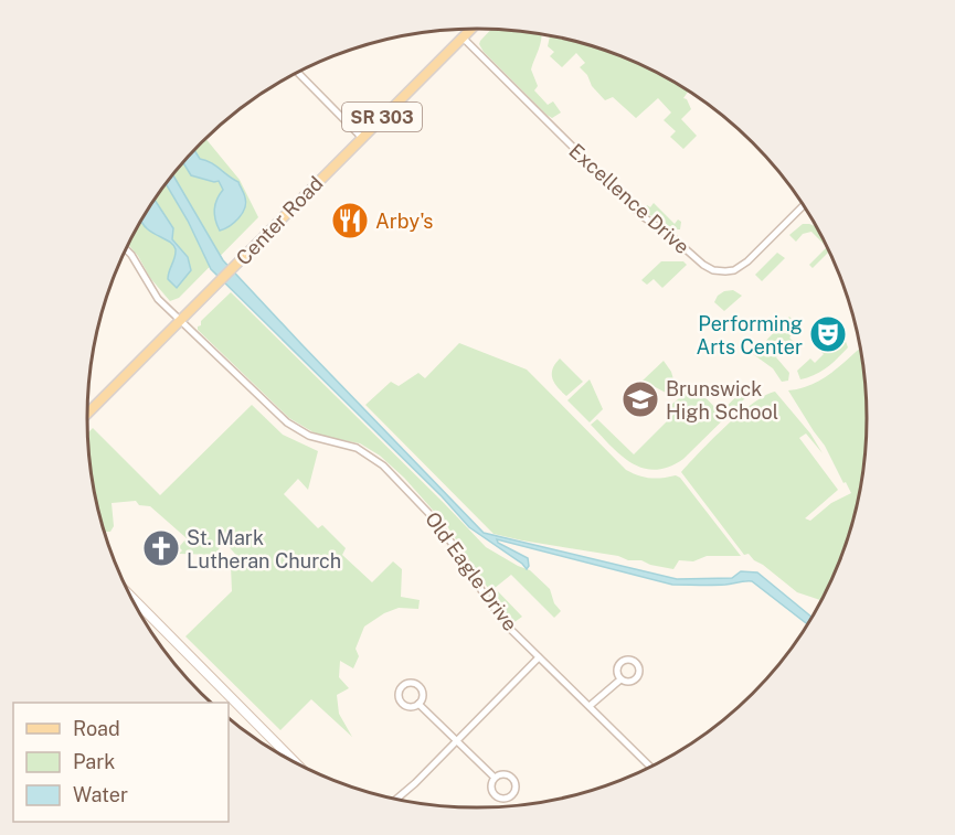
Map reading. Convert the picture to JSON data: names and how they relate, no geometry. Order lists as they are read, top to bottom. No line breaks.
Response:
{"streets":{"main road":["SR 303","Center Road"],"street":["Excellence Drive","Old Eagle Drive"]},"crossings":[["Excellence Drive","Center Road"],["Center Road","Old Eagle Drive"]],"places":{"restaurant":["Arby's"],"theatre":["Performing Arts Center"],"school or university":["Brunswick High School"],"church":["St. Mark Lutheran Church"]},"legend":["Road","Park","Water"]}
